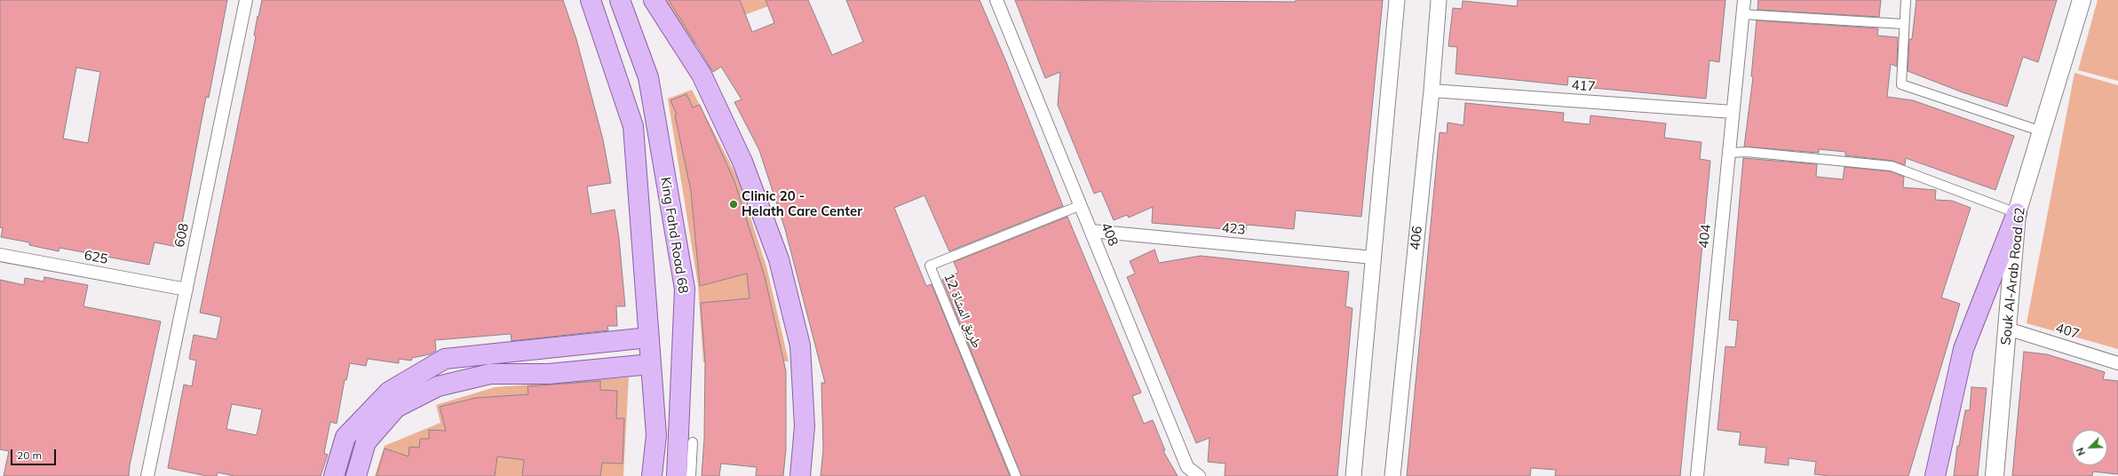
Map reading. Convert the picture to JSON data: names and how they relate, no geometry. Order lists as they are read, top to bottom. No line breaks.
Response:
{"streets":{"main road":["King Fahd Road 68","Souk Al-Arab Road 62"],"street":["417","423","408","608","404","406","625","طريق المشاة 12","407"]},"crossings":[["417","404"],["417","406"],["423","408"],["408","طريق المشاة 12"],["608","625"],["Souk Al-Arab Road 62","407"]],"places":["Clinic 20 - Helath Care Center"],"scale_bar":"20 m","north":"bottom left"}
